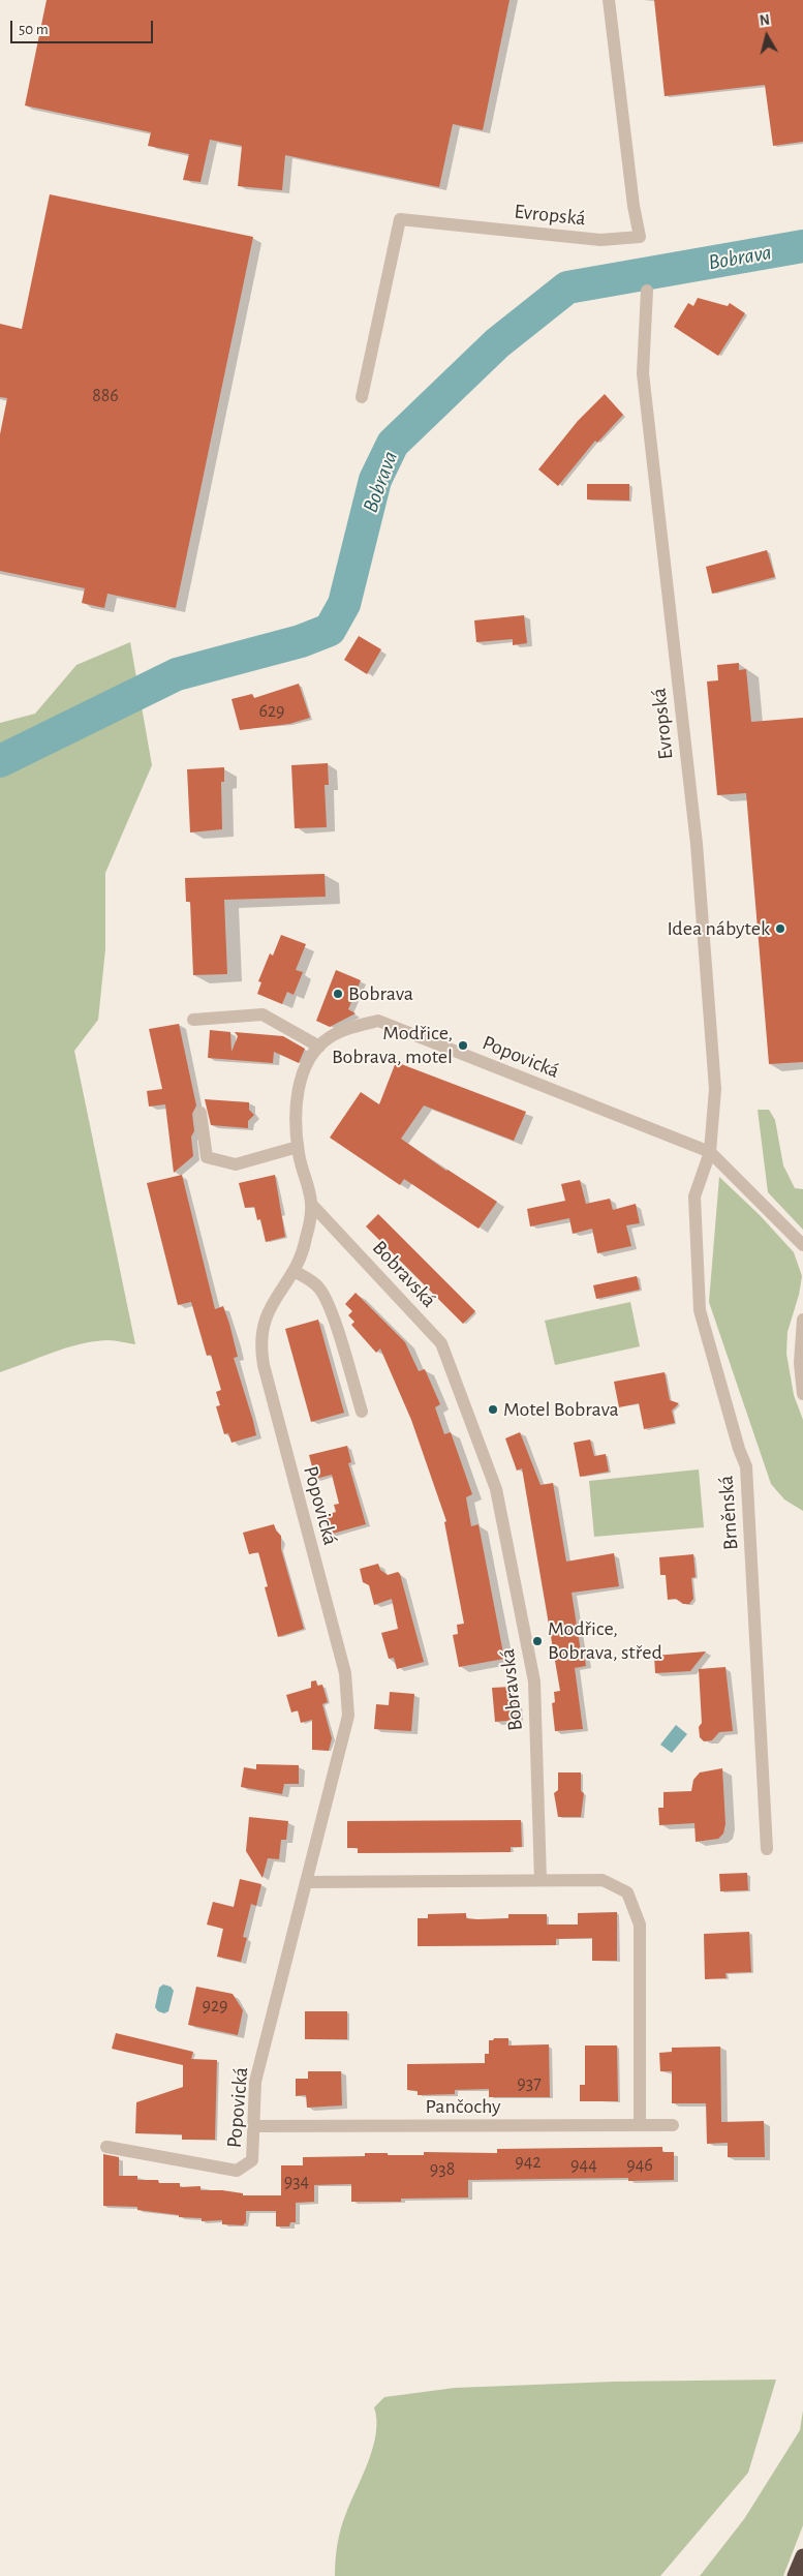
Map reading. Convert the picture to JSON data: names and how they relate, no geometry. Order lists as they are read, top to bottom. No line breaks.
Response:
{"streets":{"street":["Evropská","Popovická","Bobravská","Brněnská","Pančochy"]},"crossings":[["Evropská","Popovická"],["Evropská","Brněnská"],["Popovická","Bobravská"],["Popovická","Brněnská"],["Popovická","Pančochy"]],"water":["Bobrava"],"places":["Idea nábytek","Bobrava","Modřice, Bobrava, motel","Motel Bobrava","Modřice, Bobrava, střed"],"house_numbers":["886","629","929","937","942","944","946","938","934"],"scale_bar":"50 m","north":"top"}
